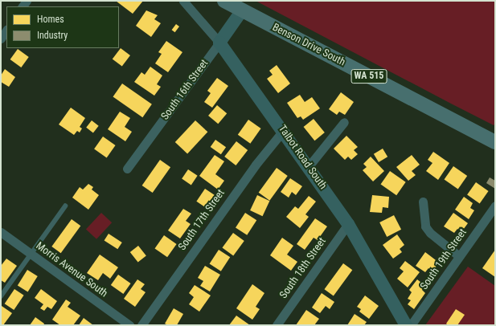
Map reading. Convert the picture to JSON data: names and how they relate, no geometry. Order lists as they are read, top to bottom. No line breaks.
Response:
{"streets":{"main road":["Benson Drive South","WA 515"],"street":["South 16th Street","Talbot Road South","South 17th Street","South 19th Street","South 18th Street","Morris Avenue South"]},"crossings":[["Benson Drive South","South 16th Street"],["South 16th Street","Talbot Road South"],["Talbot Road South","South 17th Street"],["Talbot Road South","South 18th Street"]],"legend":["Homes","Industry"]}
